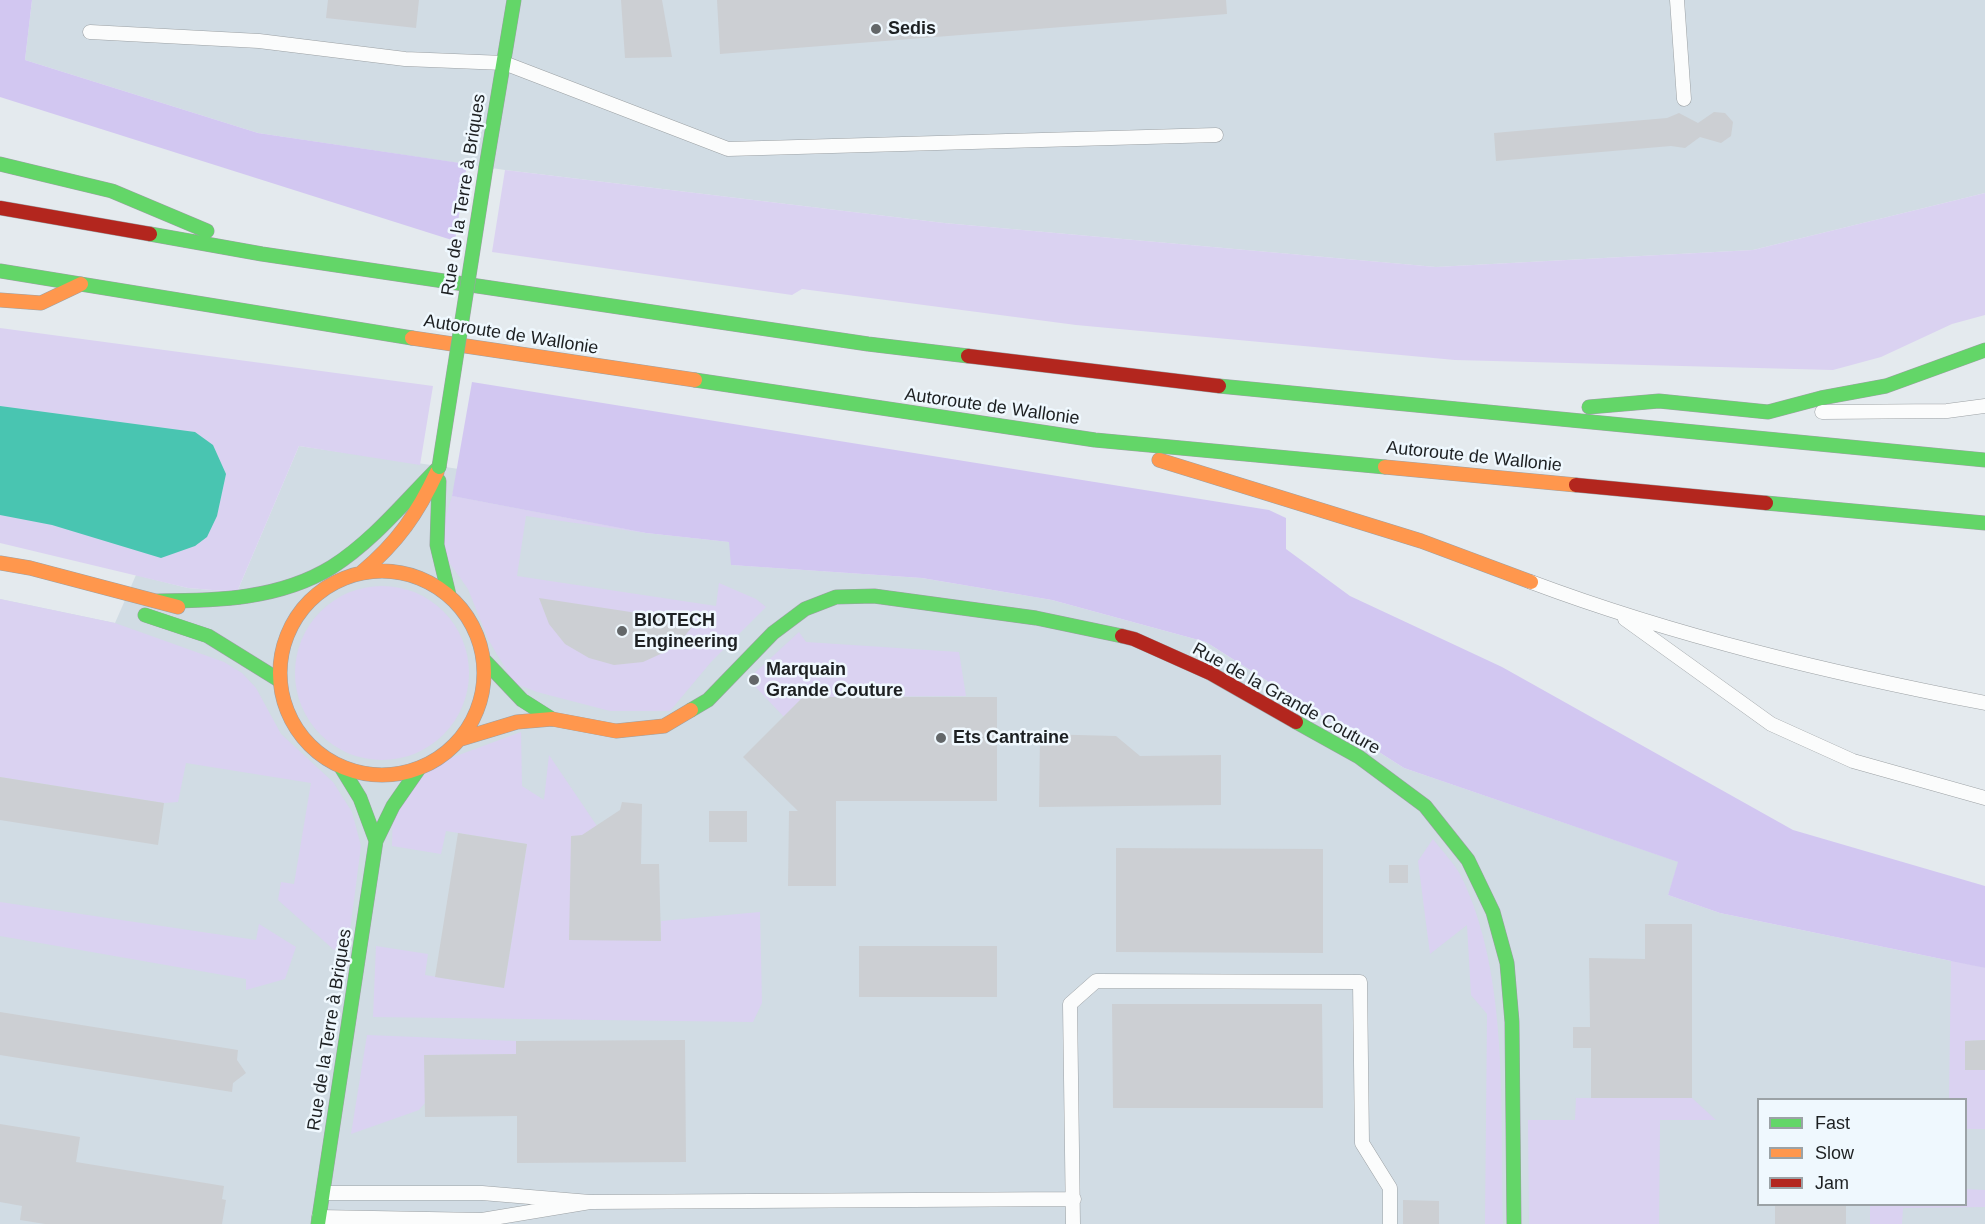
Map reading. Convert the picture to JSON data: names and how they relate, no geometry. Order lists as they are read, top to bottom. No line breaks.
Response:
{"streets":{"main road":["Rue de la Terre à Briques","Autoroute de Wallonie","Rue de la Grande Couture"]},"crossings":[["Rue de la Terre à Briques","Rue de la Grande Couture"]],"places":["Sedis","BIOTECH Engineering","Marquain Grande Couture","Ets Cantraine"],"legend":["Fast","Slow","Jam"]}
